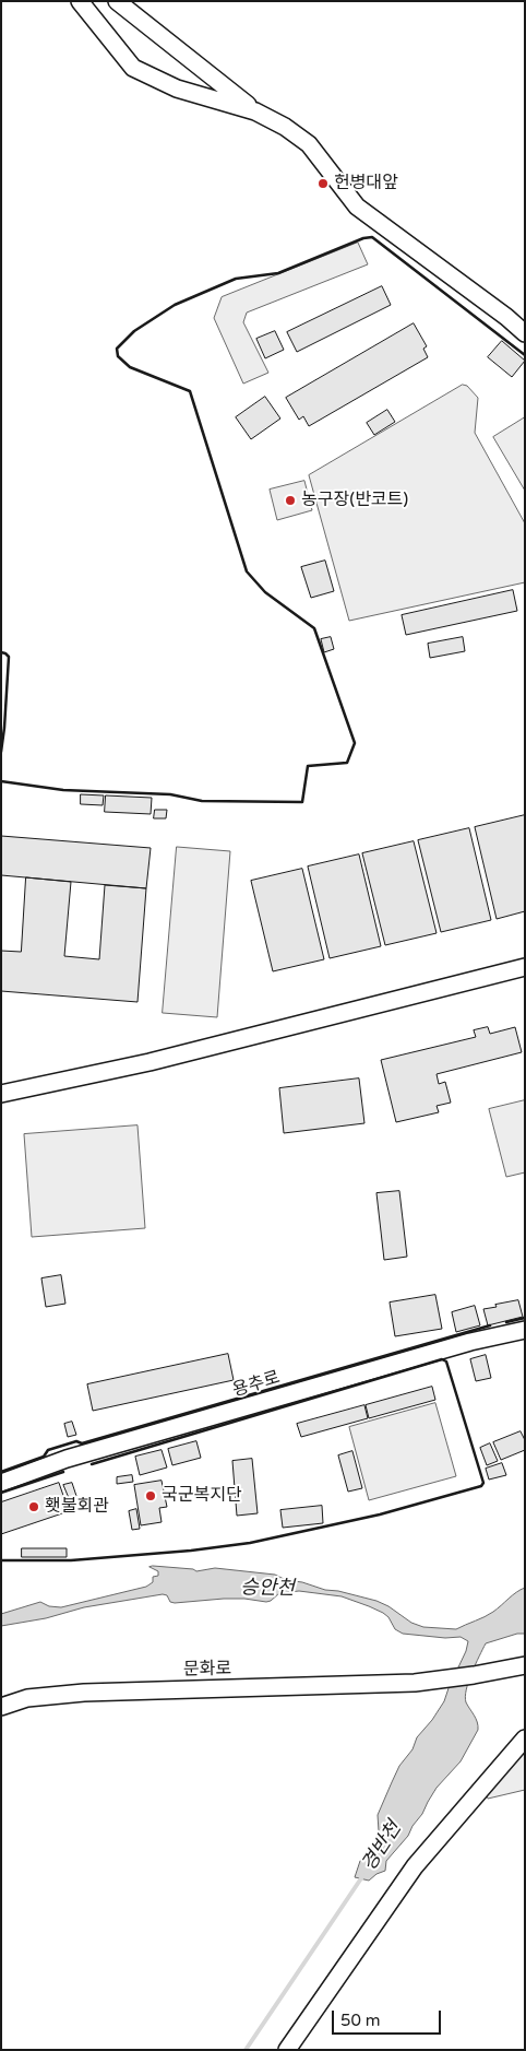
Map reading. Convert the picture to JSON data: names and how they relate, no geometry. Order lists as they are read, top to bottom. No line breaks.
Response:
{"streets":{"street":["용추로","문화로"]},"water":["승안천","경반천"],"places":["헌병대앞","농구장(반코트)","국군복지단","횃불회관"],"scale_bar":"50 m"}
